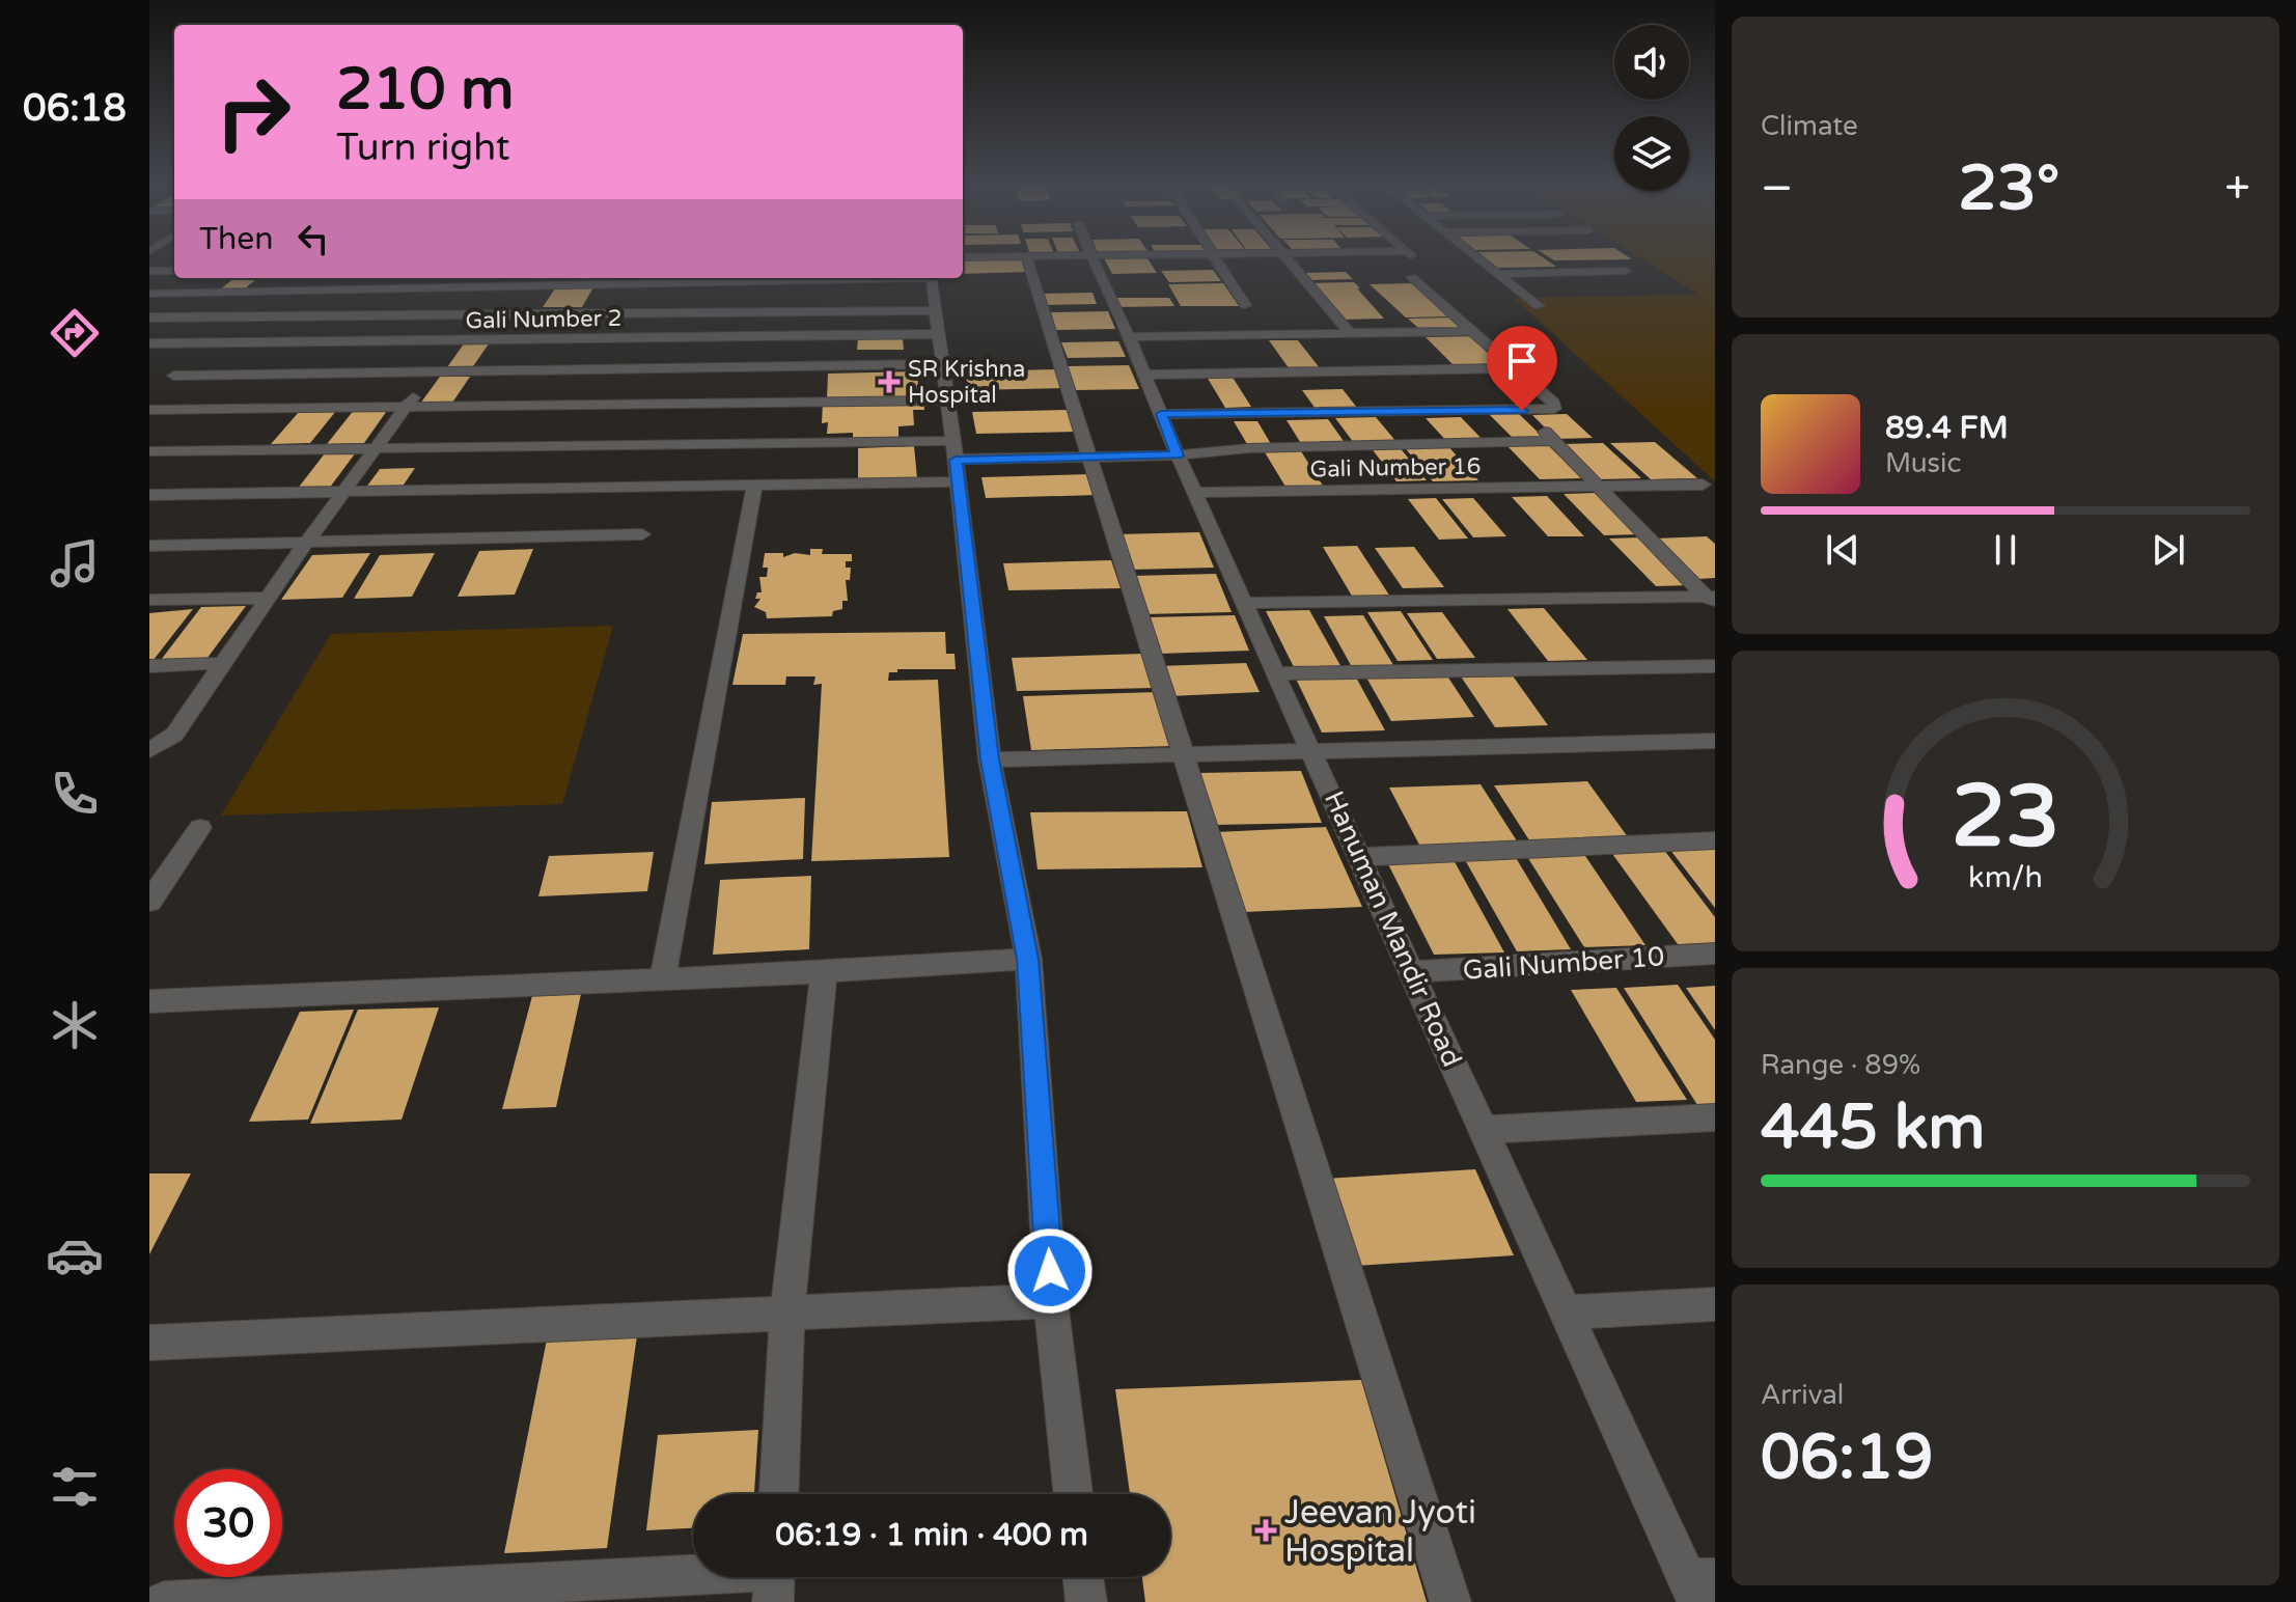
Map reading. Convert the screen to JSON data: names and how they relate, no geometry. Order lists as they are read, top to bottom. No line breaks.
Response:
{"streets":{"street":["Gali Number 2","Gali Number 16","Hanuman Mandir Road","Gali Number 10"]},"crossings":[["Gali Number 16","Hanuman Mandir Road"],["Hanuman Mandir Road","Gali Number 10"]],"places":{"health":["SR Krishna Hospital","Jeevan Jyoti Hospital"]},"page":{"tabs":"06:18","tile":["Climate",["Range · 89%","445 km"],["Arrival","06:19"]],"turn":["210 m","Turn right"],"heat":["−","23°","+"],"then":"Then","song":["89.4 FM","Music"],"limit":"30","trip":"06:19 · 1 min · 400 m","gauge":["23","km/h"]}}
